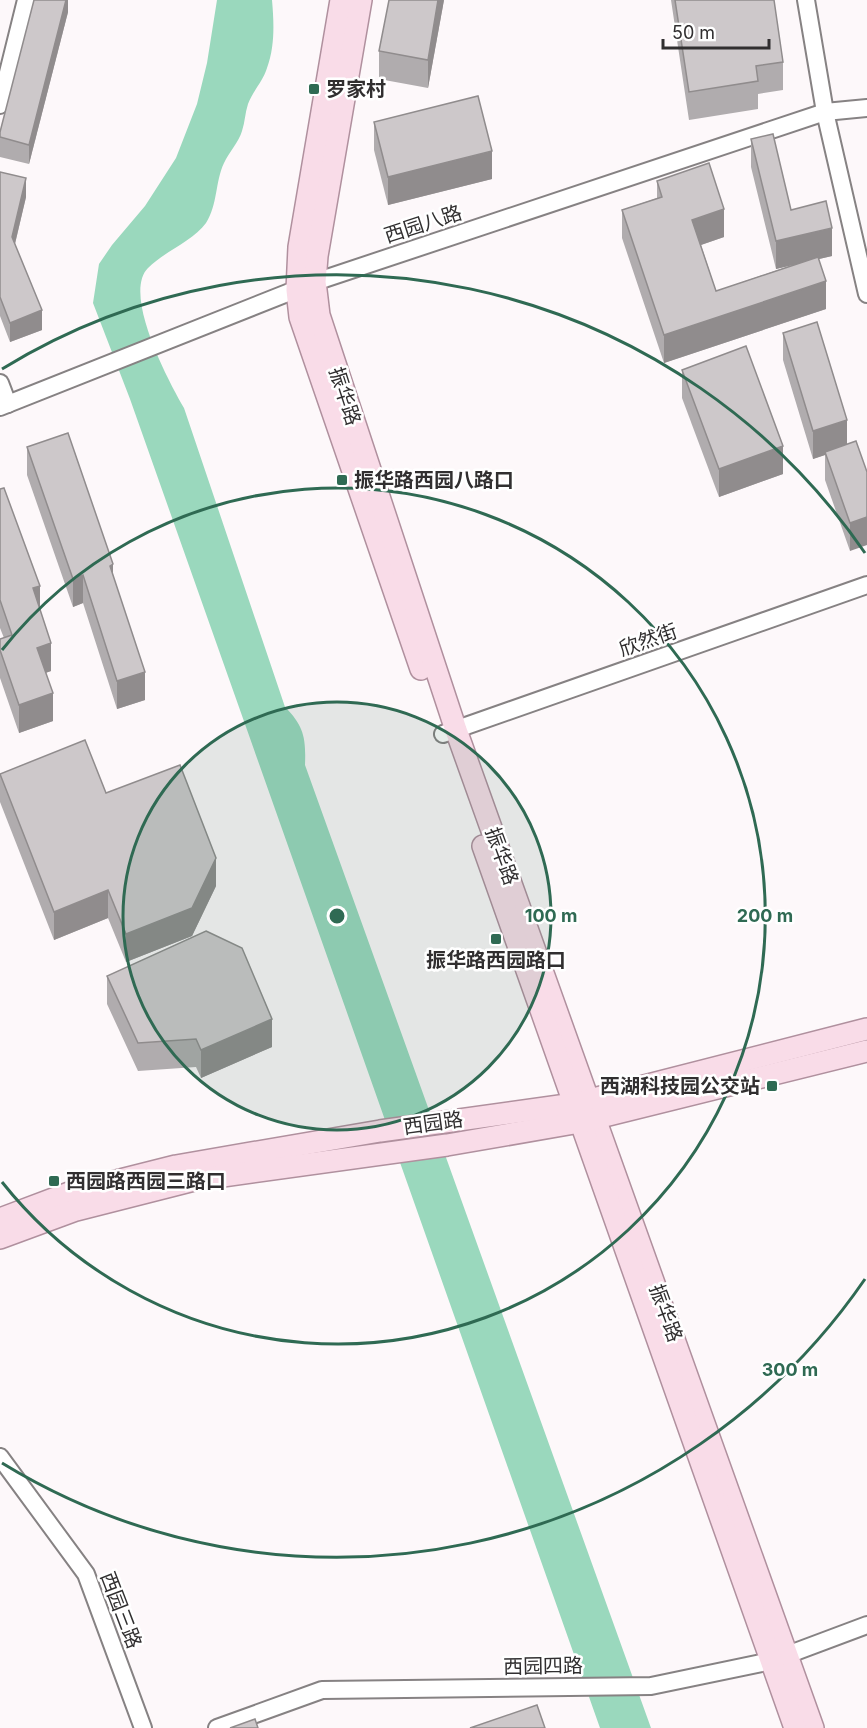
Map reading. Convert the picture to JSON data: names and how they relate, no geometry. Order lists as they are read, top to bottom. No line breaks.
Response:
{"streets":{"main road":["振华路","西园路"],"street":["西园八路","欣然街","西园三路","西园四路"]},"crossings":[["西园八路","振华路"],["振华路","欣然街"],["振华路","西园路"],["振华路","西园四路"]],"places":{"transit":["罗家村","振华路西园八路口","振华路西园路口","西湖科技园公交站","西园路西园三路口"]},"scale_bar":"50 m","rings":["100 m","200 m","300 m"]}
